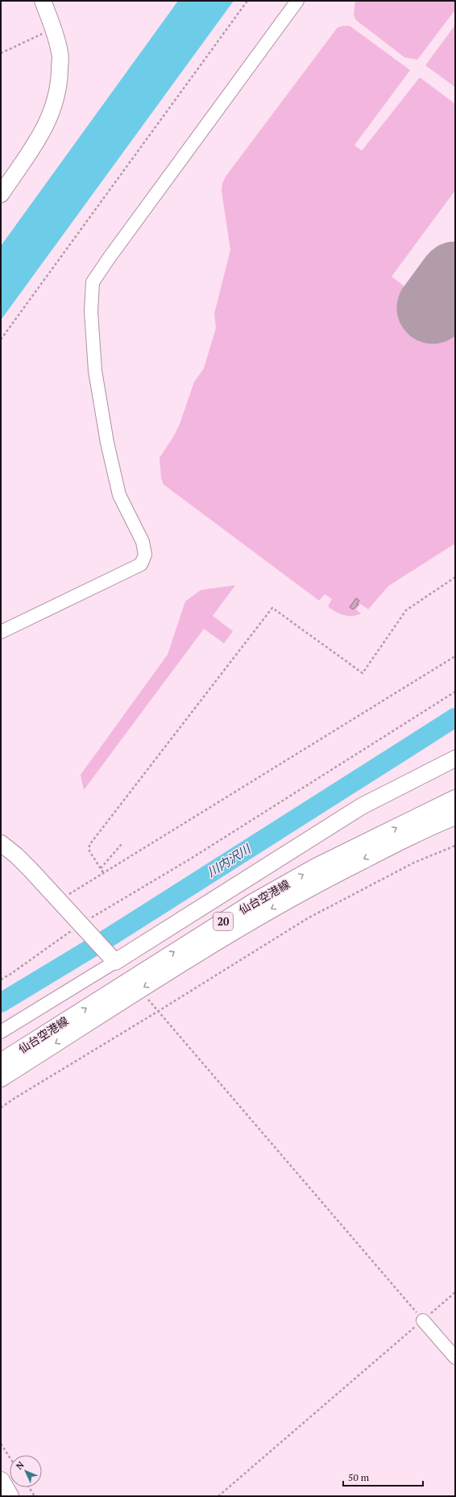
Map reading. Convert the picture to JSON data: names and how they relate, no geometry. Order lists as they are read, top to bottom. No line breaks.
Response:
{"streets":{"main road":["仙台空港線","20"]},"water":["川内沢川"],"scale_bar":"50 m","north":"top left"}
